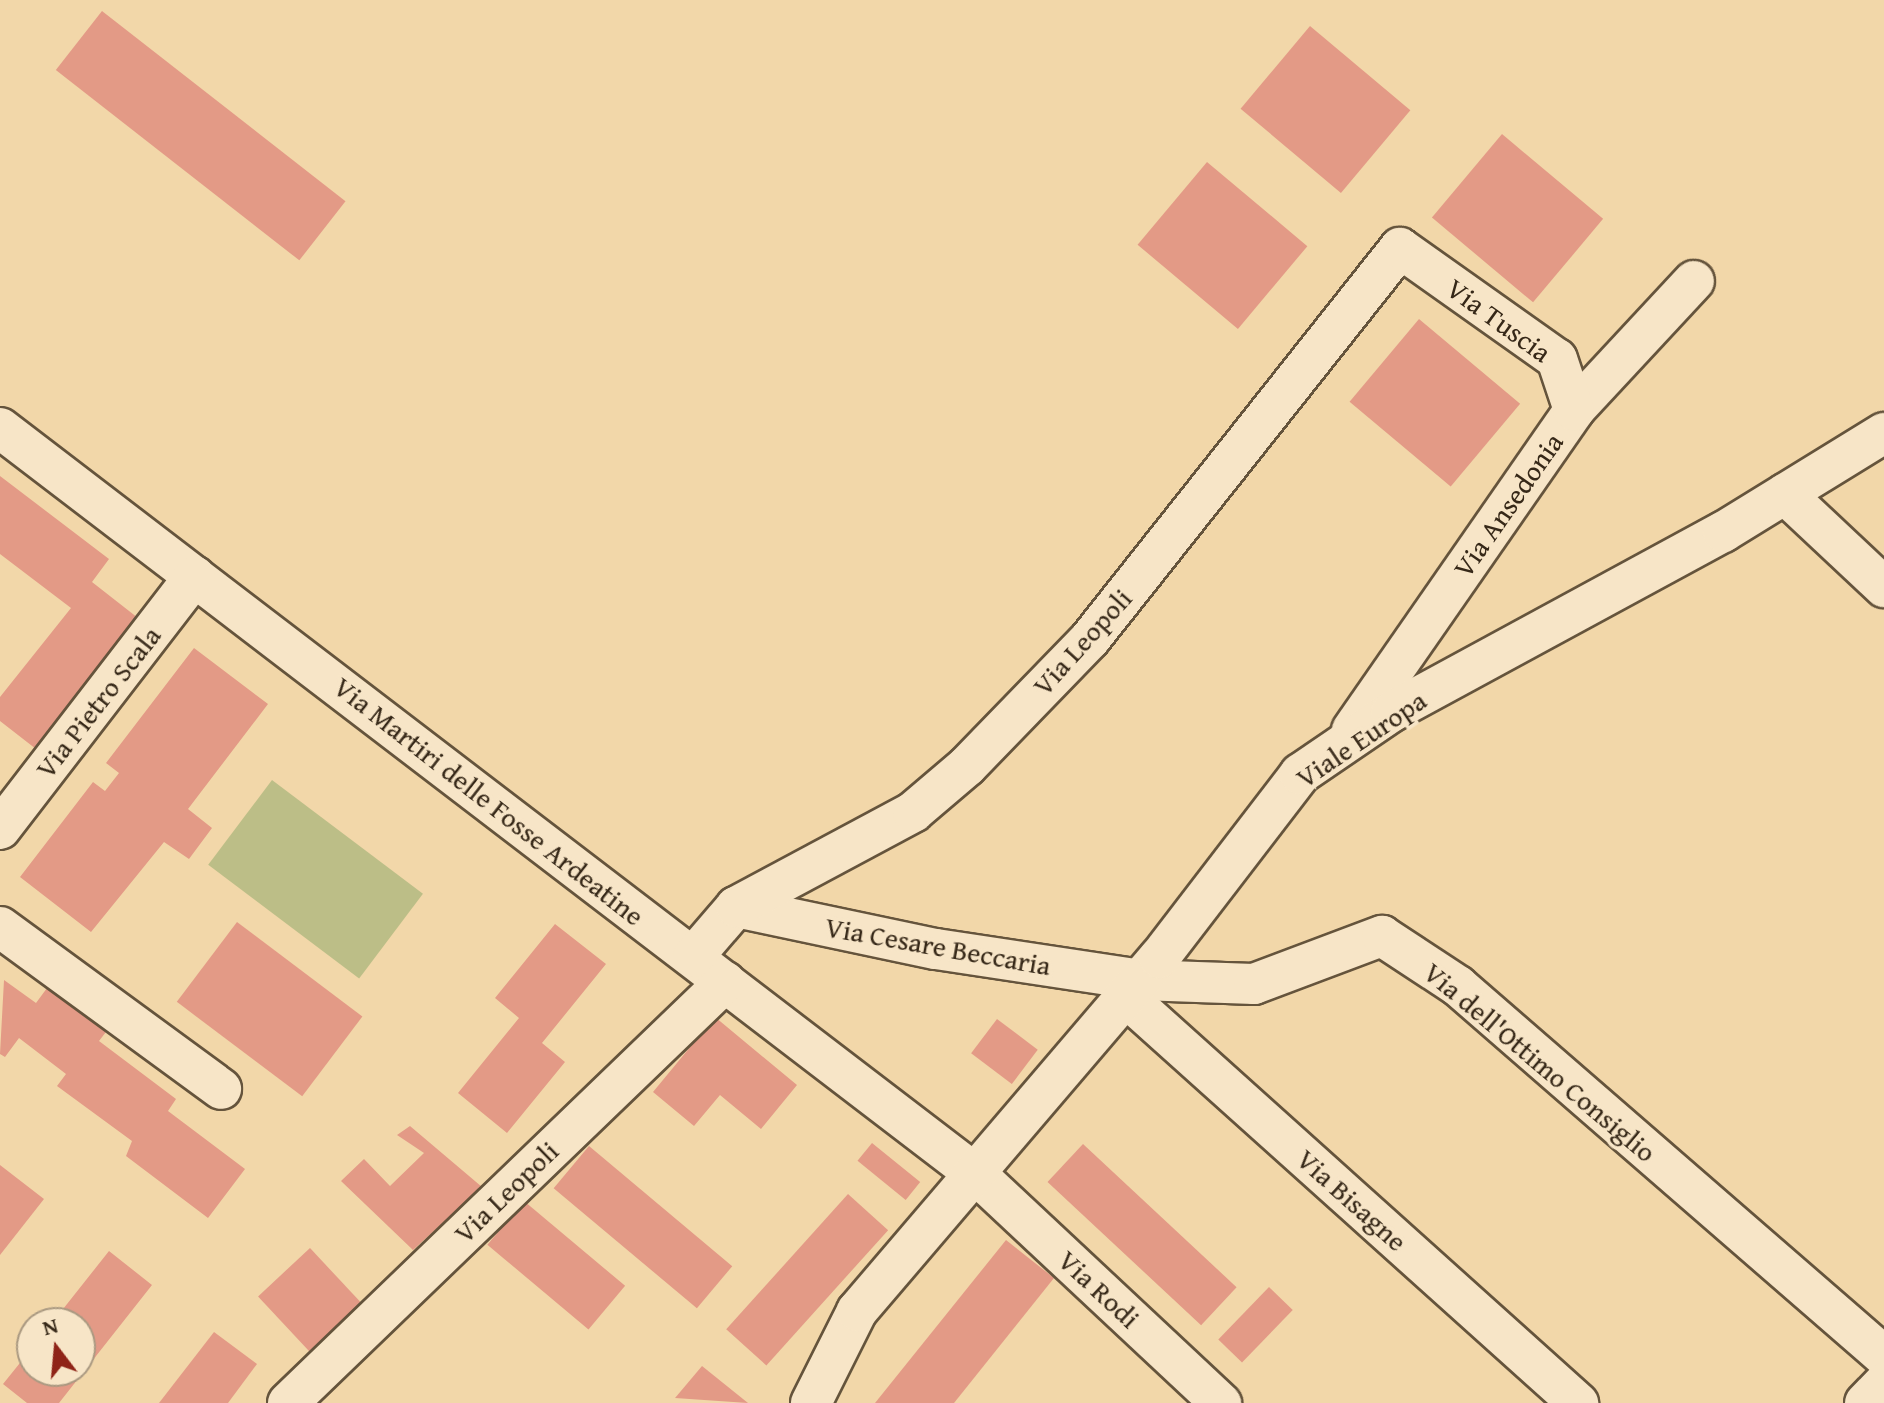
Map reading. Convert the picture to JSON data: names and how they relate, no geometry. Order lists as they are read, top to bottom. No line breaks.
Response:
{"streets":{"street":["Via Tuscia","Via Ansedonia","Via Leopoli","Via Pietro Scala","Viale Europa","Via Martiri delle Fosse Ardeatine","Via Cesare Beccaria","Via dell'Ottimo Consiglio","Via Bisagne","Via Rodi"]},"crossings":[["Via Tuscia","Via Ansedonia"],["Via Tuscia","Via Leopoli"],["Via Ansedonia","Viale Europa"],["Via Leopoli","Via Martiri delle Fosse Ardeatine"],["Via Leopoli","Via Cesare Beccaria"],["Via Pietro Scala","Via Martiri delle Fosse Ardeatine"],["Viale Europa","Via Martiri delle Fosse Ardeatine"],["Viale Europa","Via Cesare Beccaria"],["Viale Europa","Via dell'Ottimo Consiglio"],["Viale Europa","Via Bisagne"],["Viale Europa","Via Rodi"],["Via Martiri delle Fosse Ardeatine","Via Rodi"],["Via Cesare Beccaria","Via dell'Ottimo Consiglio"],["Via Cesare Beccaria","Via Bisagne"],["Via dell'Ottimo Consiglio","Via Bisagne"]],"north":"top"}
